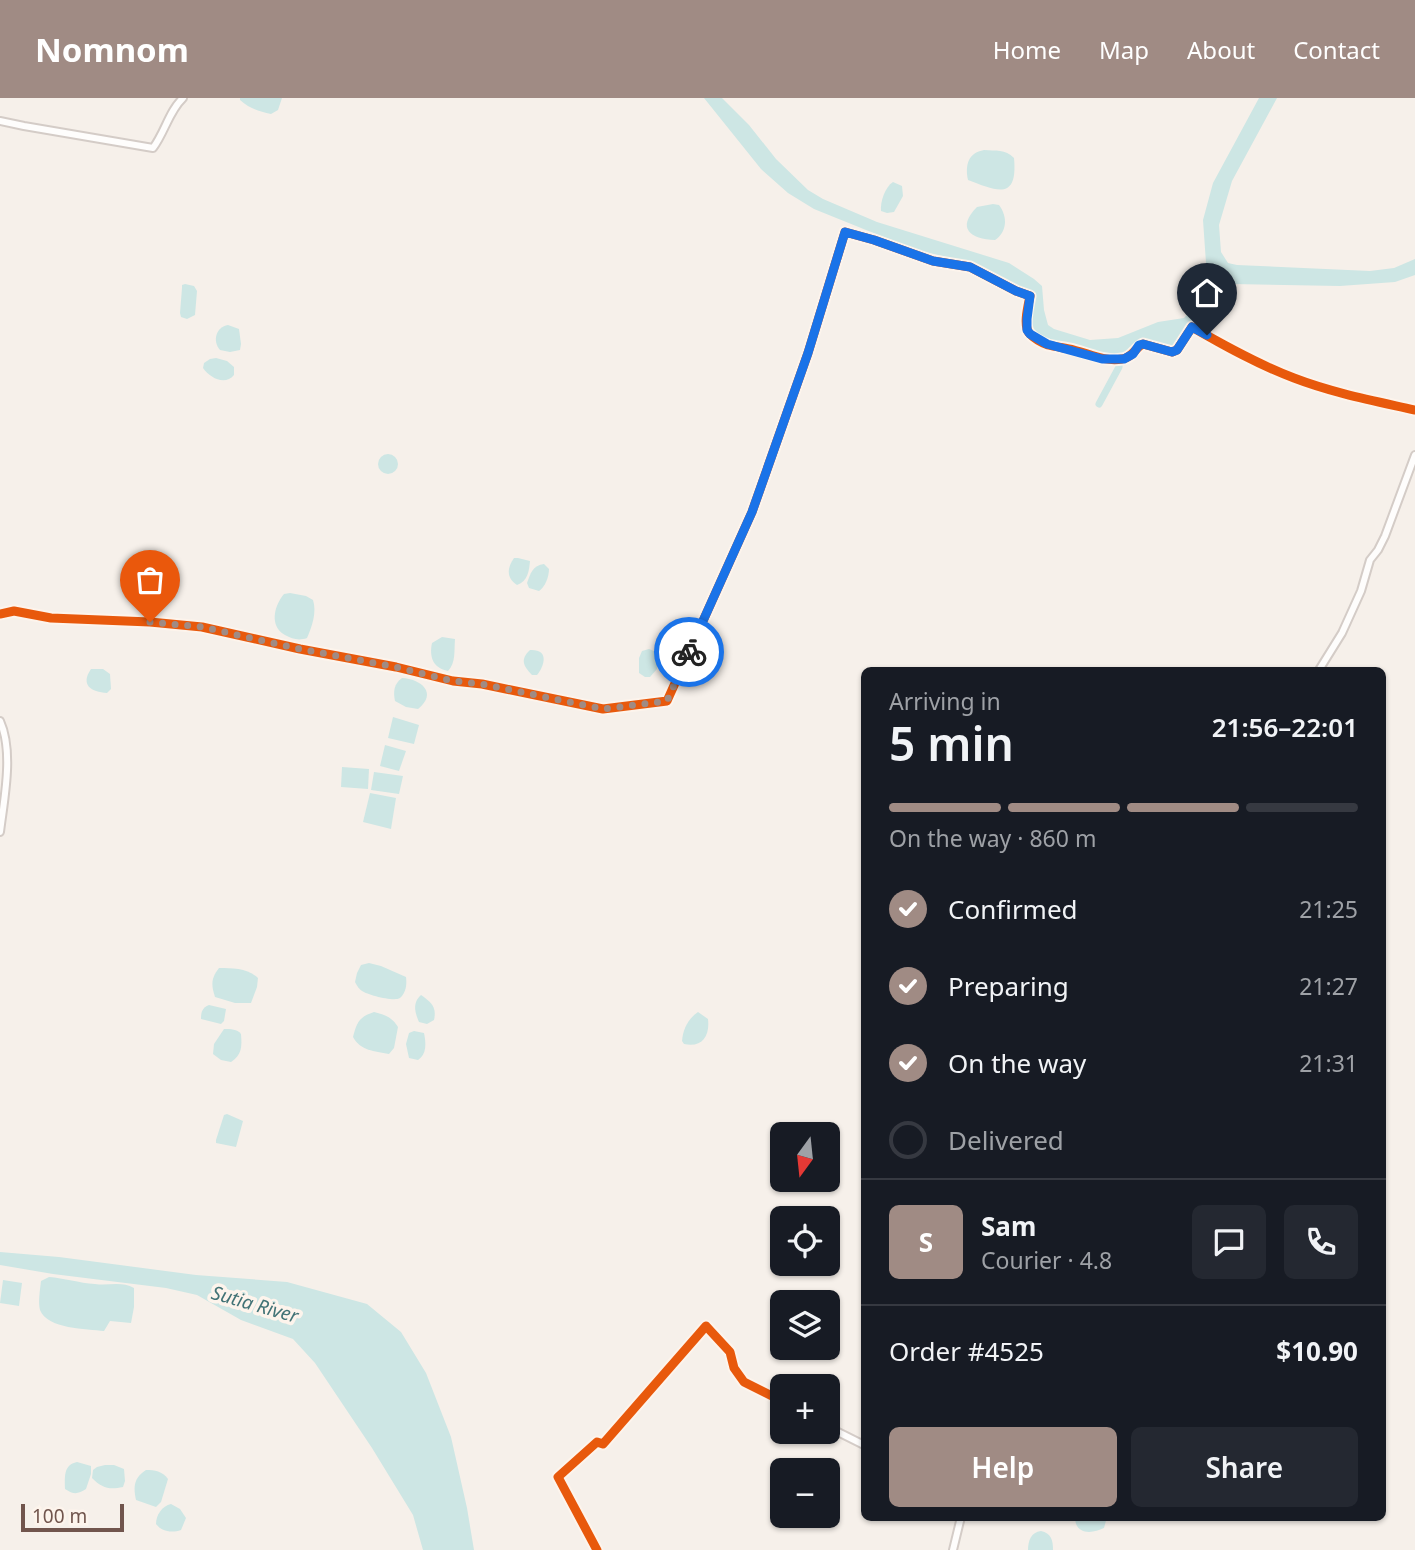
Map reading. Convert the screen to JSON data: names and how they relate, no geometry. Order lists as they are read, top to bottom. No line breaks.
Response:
{"water":["Sutia River"],"scale_bar":"100 m","north":"bottom","page":{"header":"Nomnom","nav":["Home","Map","About","Contact"],"heading":["5 min","Arriving in","21:56–22:01"],"panel":["Sam","Courier · 4.8","Order #4525","$10.90"],"bar":"On the way · 860 m","list":[["Confirmed","21:25"],["Preparing","21:27"],["On the way","21:31"],"Delivered"],"map_buttons":["+","−"],"round":"S","buttons":["Help","Share"],"scale":"100 m"}}
